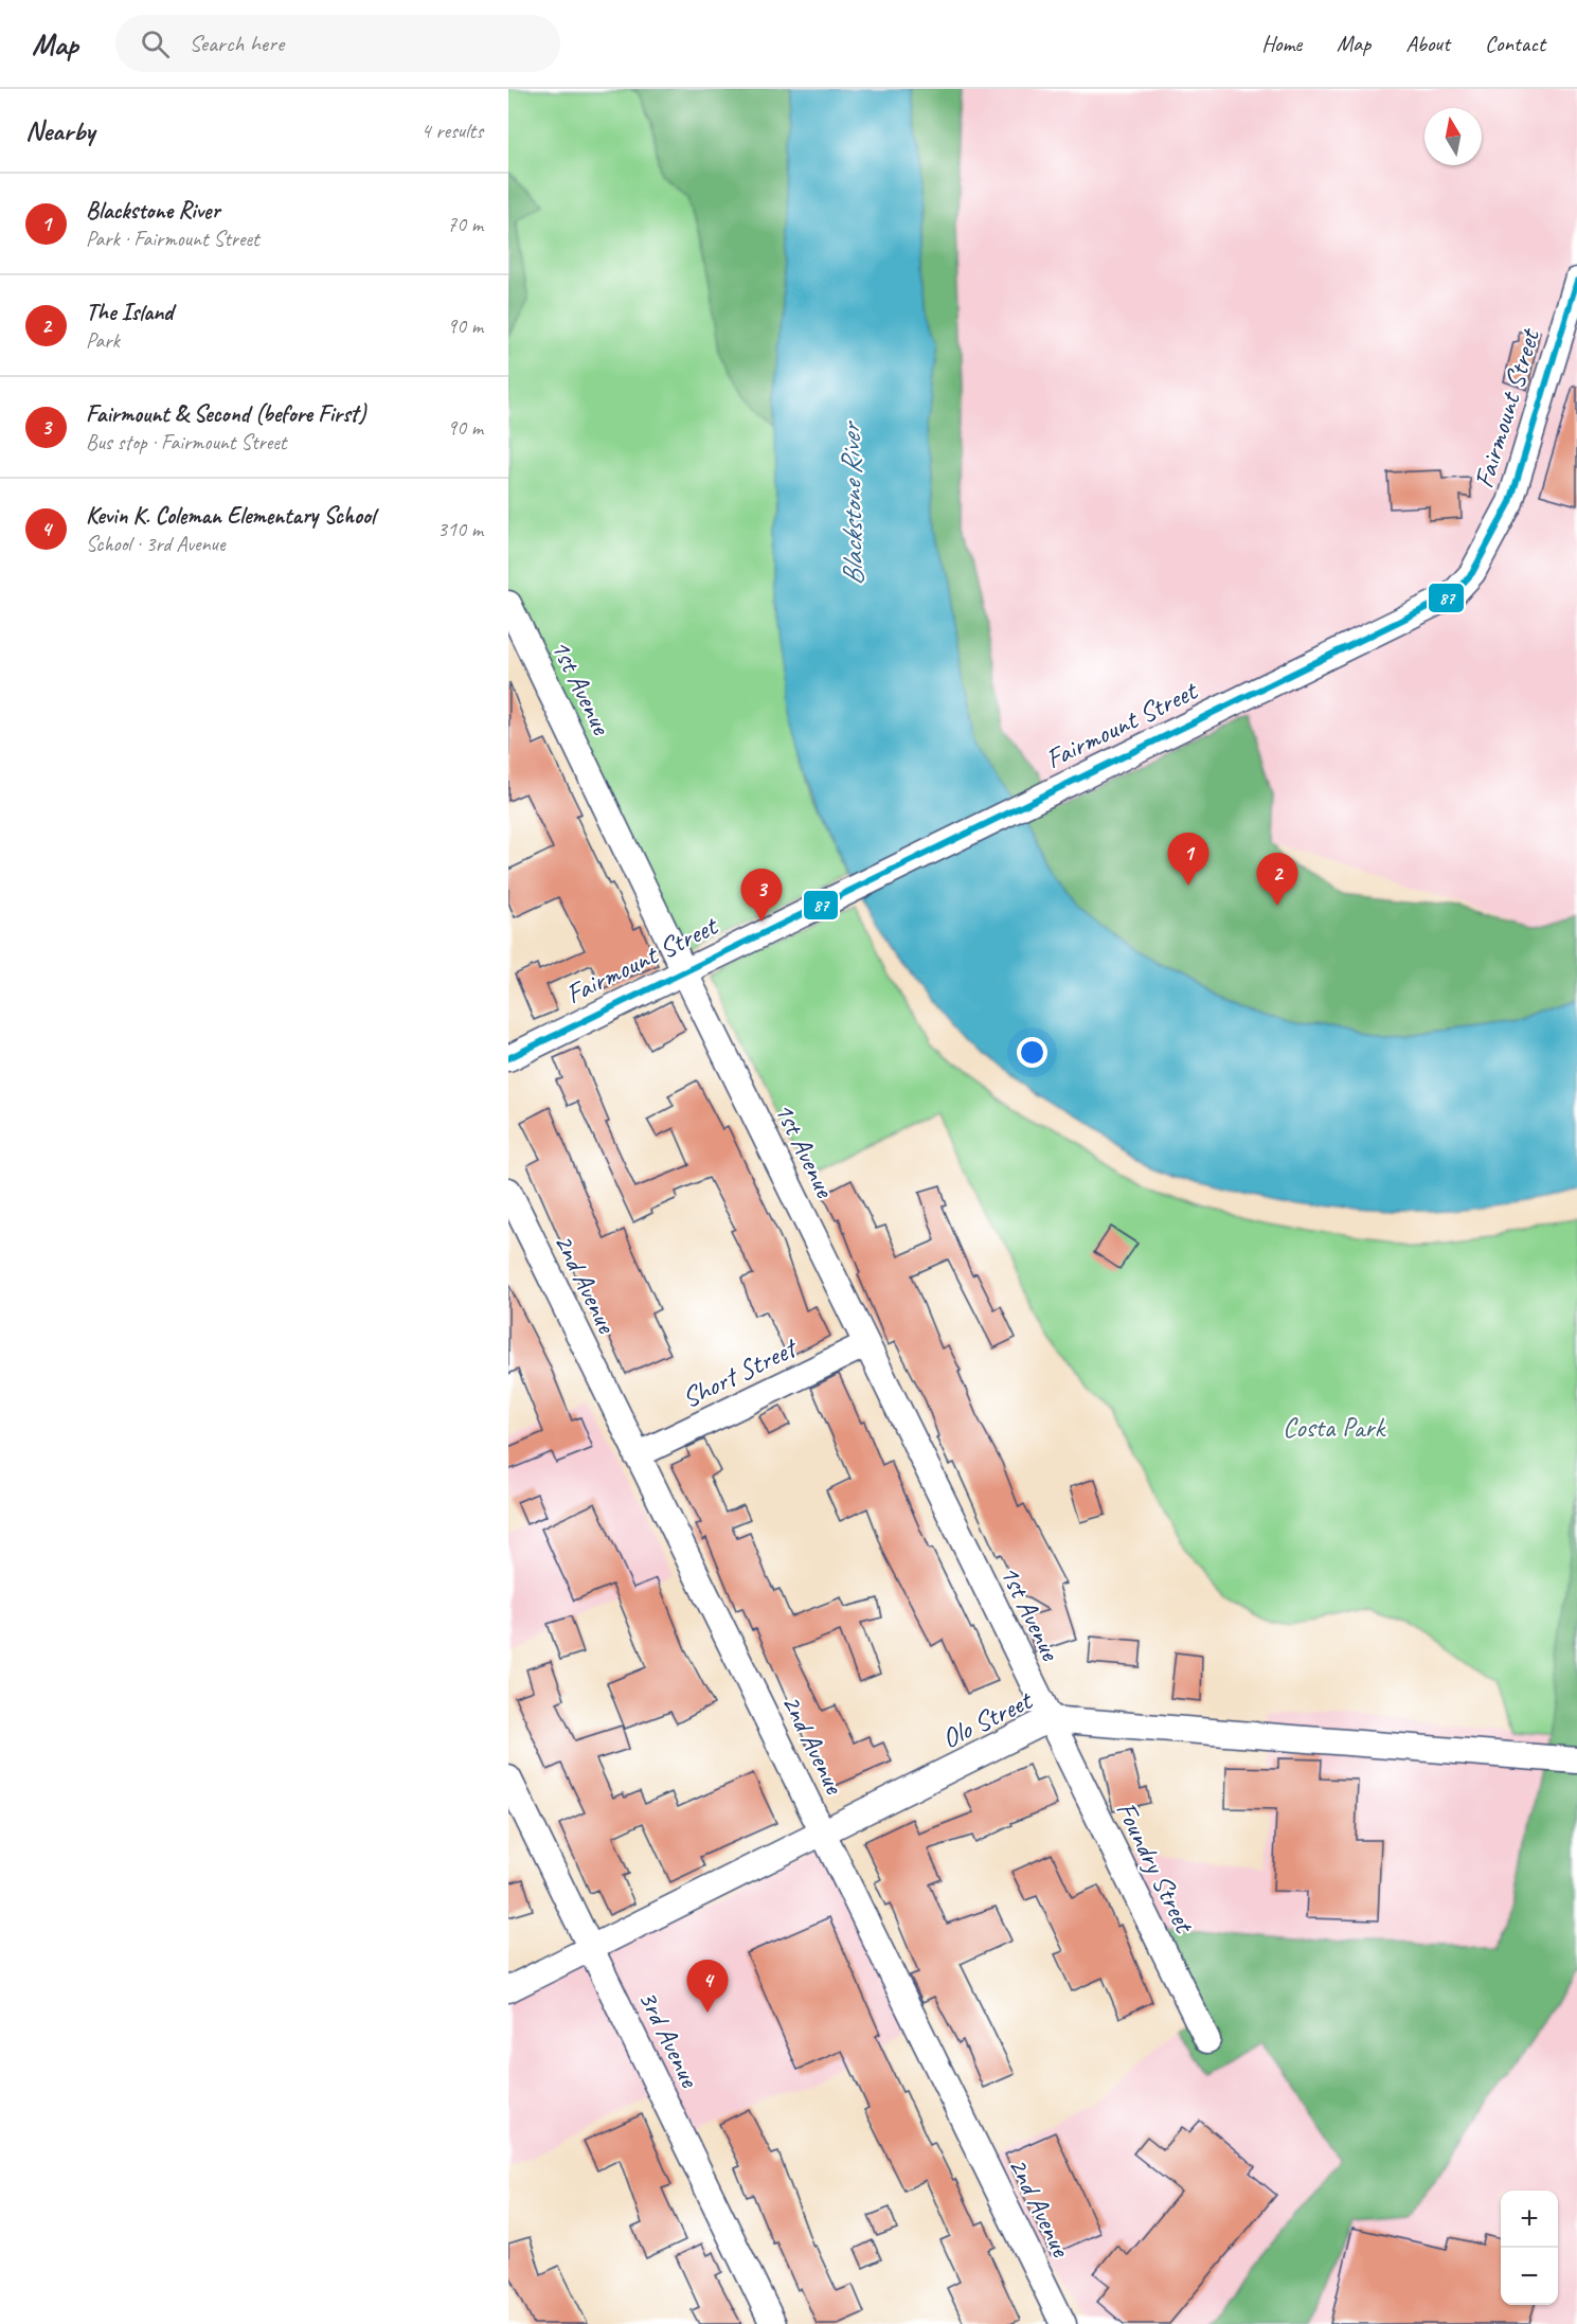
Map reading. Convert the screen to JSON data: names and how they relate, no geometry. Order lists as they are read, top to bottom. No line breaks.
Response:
{"streets":{"street":["Fairmount Street","1st Avenue","2nd Avenue","Short Street","Olo Street","Foundry Street","3rd Avenue"]},"crossings":[["Fairmount Street","1st Avenue"],["1st Avenue","Short Street"],["1st Avenue","Olo Street"],["1st Avenue","Foundry Street"],["2nd Avenue","Short Street"],["2nd Avenue","Olo Street"],["Olo Street","Foundry Street"],["Olo Street","3rd Avenue"]],"water":["Blackstone River"],"parks":["Costa Park"],"lines":["transit line 87"],"north":"top","page":{"header":"Map","search":"Search here","nav":["Home","Map","About","Contact"],"heading":["Nearby","4 results"],"list":[{"mark":"1","name":"Blackstone River","note":"Park · Fairmount Street","value":"70 m"},{"mark":"2","name":"The Island","note":"Park","value":"90 m"},{"mark":"3","name":"Fairmount & Second (before First)","note":"Bus stop · Fairmount Street","value":"90 m"},{"mark":"4","name":"Kevin K. Coleman Elementary School","note":"School · 3rd Avenue","value":"310 m"}],"pins":["1","2","3","4"],"map_buttons":["+","−"]}}
